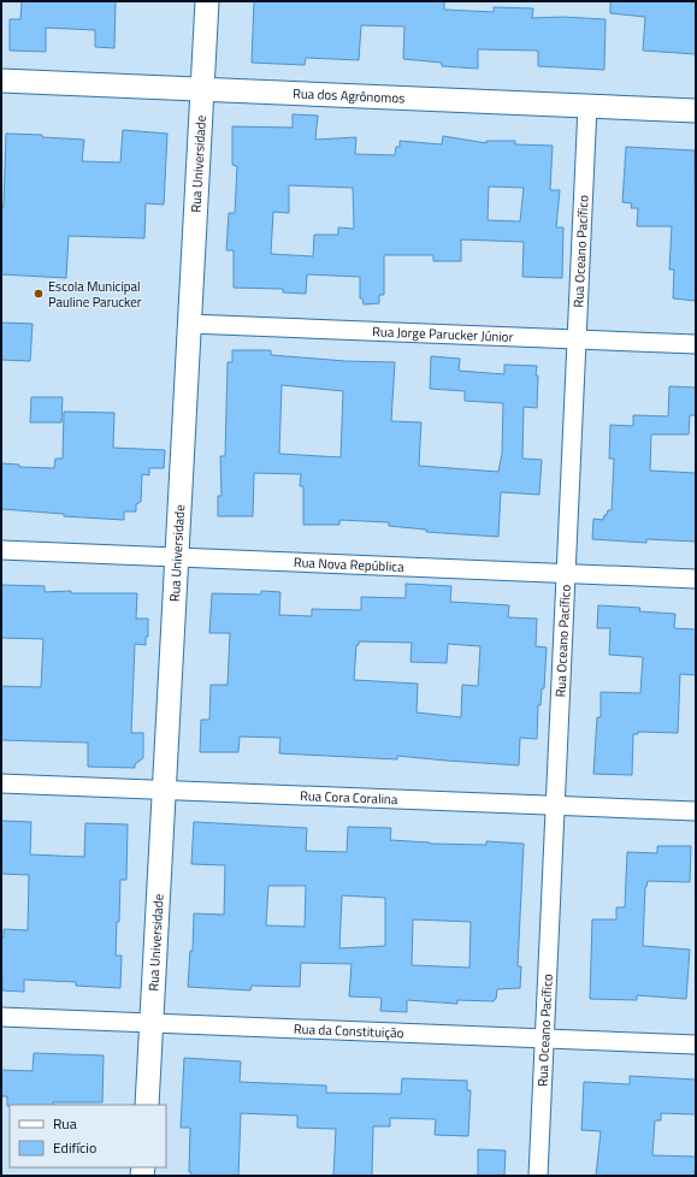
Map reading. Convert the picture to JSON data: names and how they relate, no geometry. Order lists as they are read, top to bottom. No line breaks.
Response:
{"streets":{"street":["Rua dos Agrônomos","Rua Universidade","Rua Oceano Pacífico","Rua Jorge Parucker Júnior","Rua Nova República","Rua Cora Coralina","Rua da Constituição"]},"crossings":[["Rua dos Agrônomos","Rua Universidade"],["Rua dos Agrônomos","Rua Oceano Pacífico"],["Rua Universidade","Rua Jorge Parucker Júnior"],["Rua Universidade","Rua Nova República"],["Rua Universidade","Rua Cora Coralina"],["Rua Universidade","Rua da Constituição"],["Rua Oceano Pacífico","Rua Jorge Parucker Júnior"],["Rua Oceano Pacífico","Rua Nova República"],["Rua Oceano Pacífico","Rua Cora Coralina"],["Rua Oceano Pacífico","Rua da Constituição"]],"places":["Escola Municipal Pauline Parucker"],"legend":["Rua","Edifício"]}
